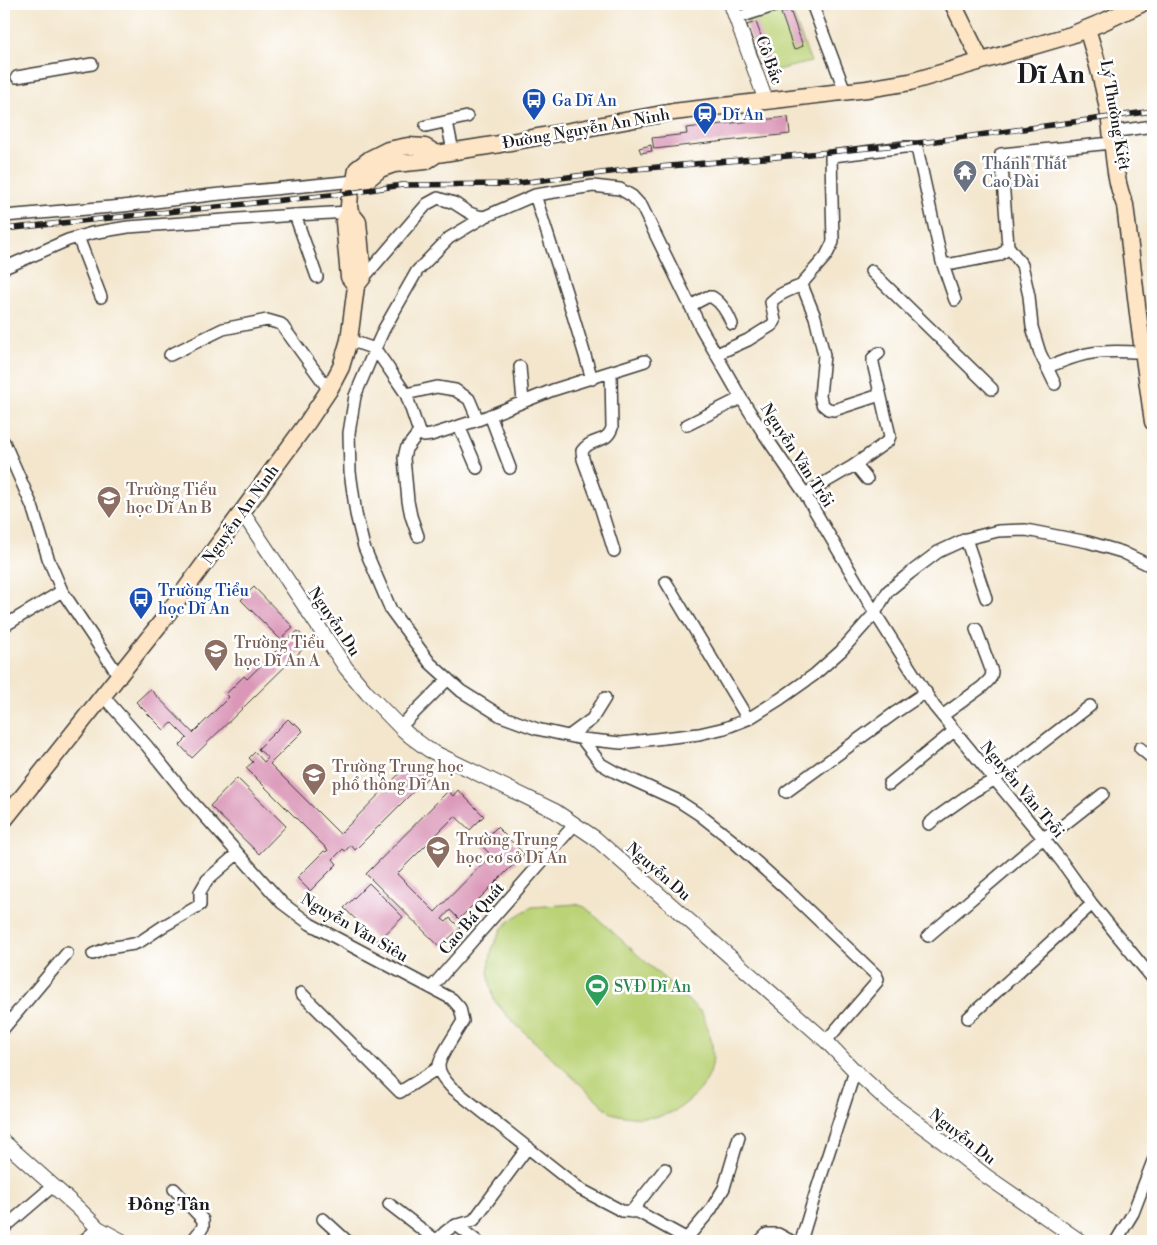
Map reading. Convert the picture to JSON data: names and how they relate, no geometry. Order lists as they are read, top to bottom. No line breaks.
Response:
{"streets":{"main road":["Lý Thường Kiệt","Đường Nguyễn An Ninh","Nguyễn An Ninh"],"street":["Cô Bắc","Nguyễn Văn Trỗi","Nguyễn Du","Cao Bá Quát","Nguyễn Văn Siêu"]},"crossings":[["Cô Bắc","Đường Nguyễn An Ninh"],["Lý Thường Kiệt","Đường Nguyễn An Ninh"],["Đường Nguyễn An Ninh","Nguyễn An Ninh"],["Nguyễn An Ninh","Nguyễn Du"],["Nguyễn An Ninh","Nguyễn Văn Siêu"],["Nguyễn Du","Cao Bá Quát"],["Cao Bá Quát","Nguyễn Văn Siêu"]],"districts":["Dĩ An","Đông Tân"],"places":{"bus stop":["Ga Dĩ An","Trường Tiểu học Dĩ An"],"station":["Dĩ An"],"temple":["Thánh Thất Cao Đài"],"school or university":["Trường Tiểu học Dĩ An B","Trường Tiểu học Dĩ An A","Trường Trung học phổ thông Dĩ An","Trường Trung học cơ sở Dĩ An"],"sports":["SVĐ Dĩ An"]}}
